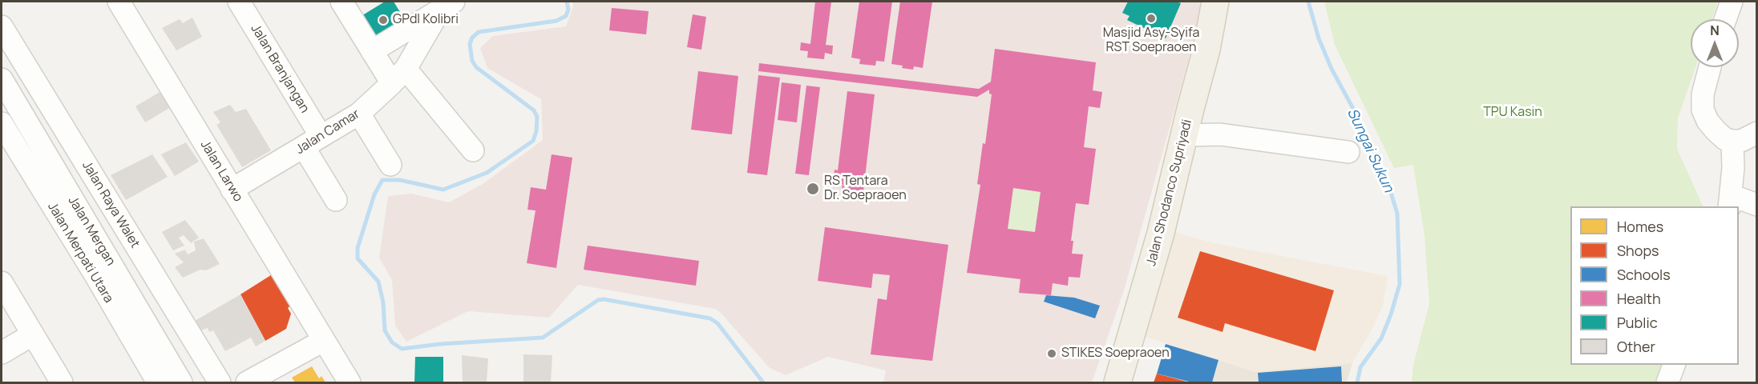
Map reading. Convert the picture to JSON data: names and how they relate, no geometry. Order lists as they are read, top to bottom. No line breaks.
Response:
{"streets":{"main road":["Jalan Shodanco Supriyadi"],"street":["Jalan Branjangan","Jalan Camar","Jalan Larwo","Jalan Raya Walet","Jalan Mergan","Jalan Merpati Utara"]},"crossings":[["Jalan Branjangan","Jalan Camar"],["Jalan Camar","Jalan Larwo"]],"water":["Sungai Sukun"],"parks":["TPU Kasin"],"places":["Masjid Asy-Syifa RST Soepraoen","GPdI Kolibri","RS Tentara Dr. Soepraoen","STIKES Soepraoen"],"legend":["Homes","Shops","Schools","Health","Public","Other"],"north":"top"}
